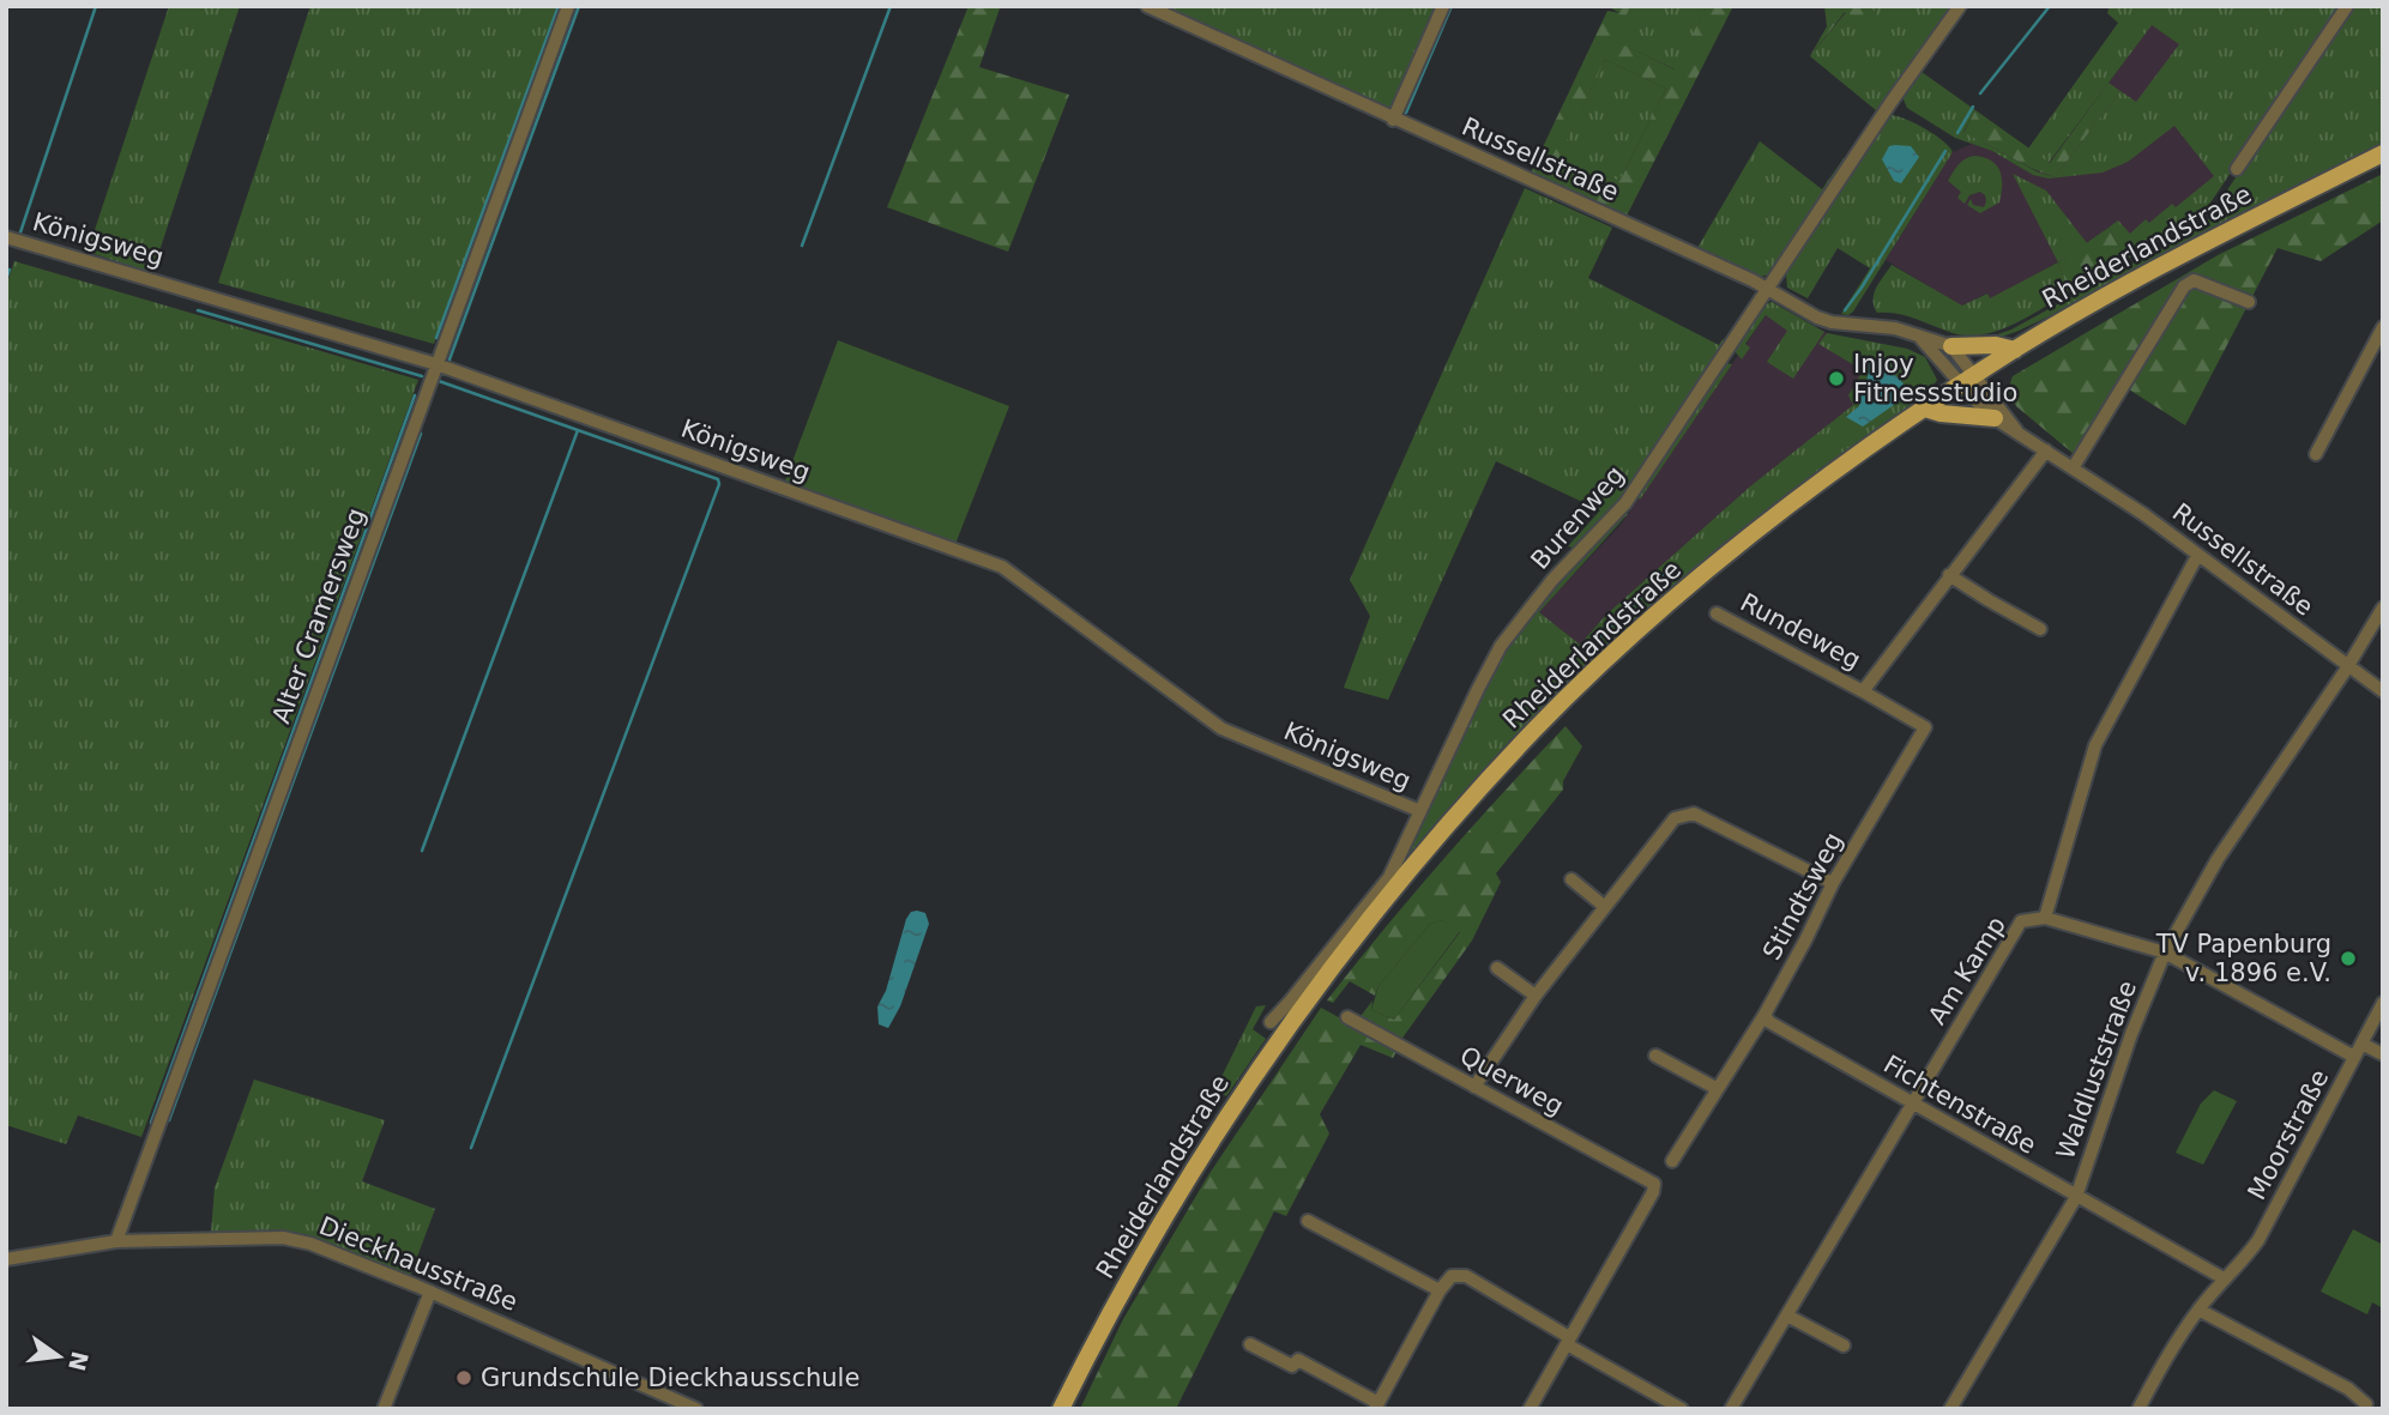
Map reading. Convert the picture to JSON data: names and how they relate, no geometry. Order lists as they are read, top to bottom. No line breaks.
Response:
{"streets":{"main road":["Rheiderlandstraße"],"street":["Russellstraße","Königsweg","Burenweg","Alter Cramersweg","Rundeweg","Stindtsweg","Am Kamp","Waldluststraße","Querweg","Fichtenstraße","Moorstraße","Dieckhausstraße"]},"crossings":[["Russellstraße","Rheiderlandstraße"],["Russellstraße","Burenweg"],["Russellstraße","Rundeweg"],["Russellstraße","Am Kamp"],["Russellstraße","Waldluststraße"],["Königsweg","Burenweg"],["Königsweg","Alter Cramersweg"],["Alter Cramersweg","Dieckhausstraße"],["Rundeweg","Stindtsweg"],["Stindtsweg","Fichtenstraße"],["Am Kamp","Fichtenstraße"],["Waldluststraße","Fichtenstraße"],["Fichtenstraße","Moorstraße"]],"places":["Injoy Fitnessstudio","TV Papenburg v. 1896 e.V.","Grundschule Dieckhausschule"],"north":"right"}
